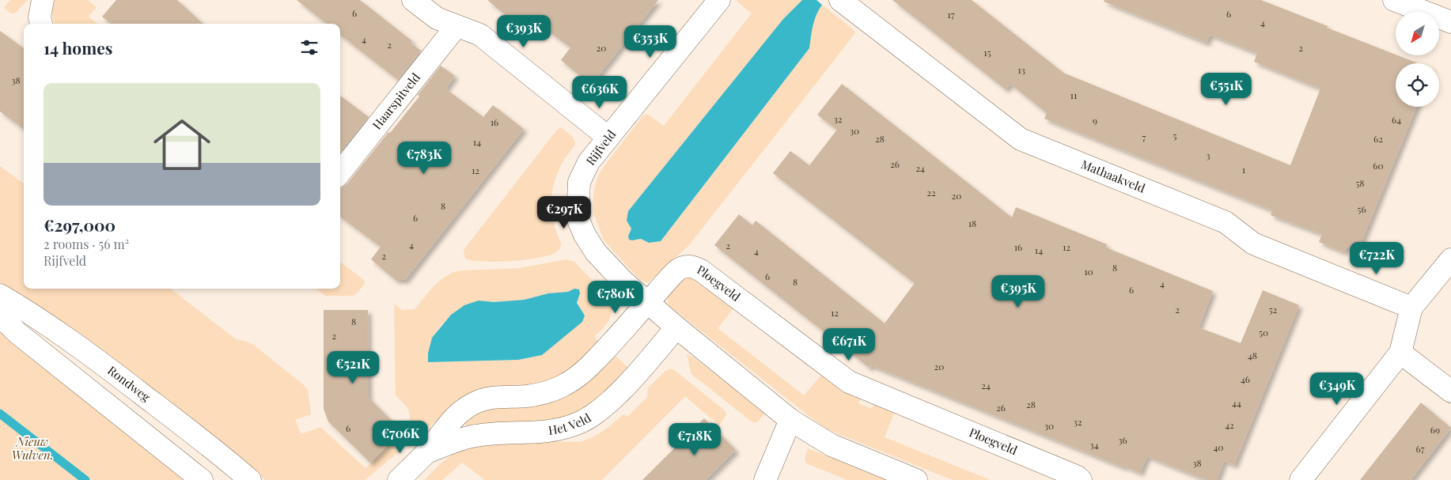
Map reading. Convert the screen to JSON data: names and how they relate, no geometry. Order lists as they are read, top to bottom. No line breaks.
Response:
{"streets":{"street":["Haarspitveld","Rijfveld","Mathaakveld","Ploegveld","Rondweg","Het Veld"]},"crossings":[["Rijfveld","Ploegveld"],["Rijfveld","Het Veld"],["Ploegveld","Het Veld"]],"parks":["Nieuw Wulven."],"house_numbers":["6","6","17","4","4","2","20","2","15","13","38","11","32","64","9","16","30","5","7","28","62","14","3","26","60","24","1","12","58","22","20","8","56","6","18","4","2","16","12","14","4","2","8","10","6","8","4","6","2","52","12","8","50","2","48","20","46","24","44","28","26","32","42","30","6","69","36","34","40","67","38"],"north":"bottom left","page":{"price":["€393K","€353K","€551K","€636K","€783K","€297K","€722K","€395K","€780K","€671K","€521K","€349K","€706K","€718K"],"heading":"14 homes","list":[{"name":"€297,000","note":"2 rooms · 56 m² · Rijfveld"}]}}
